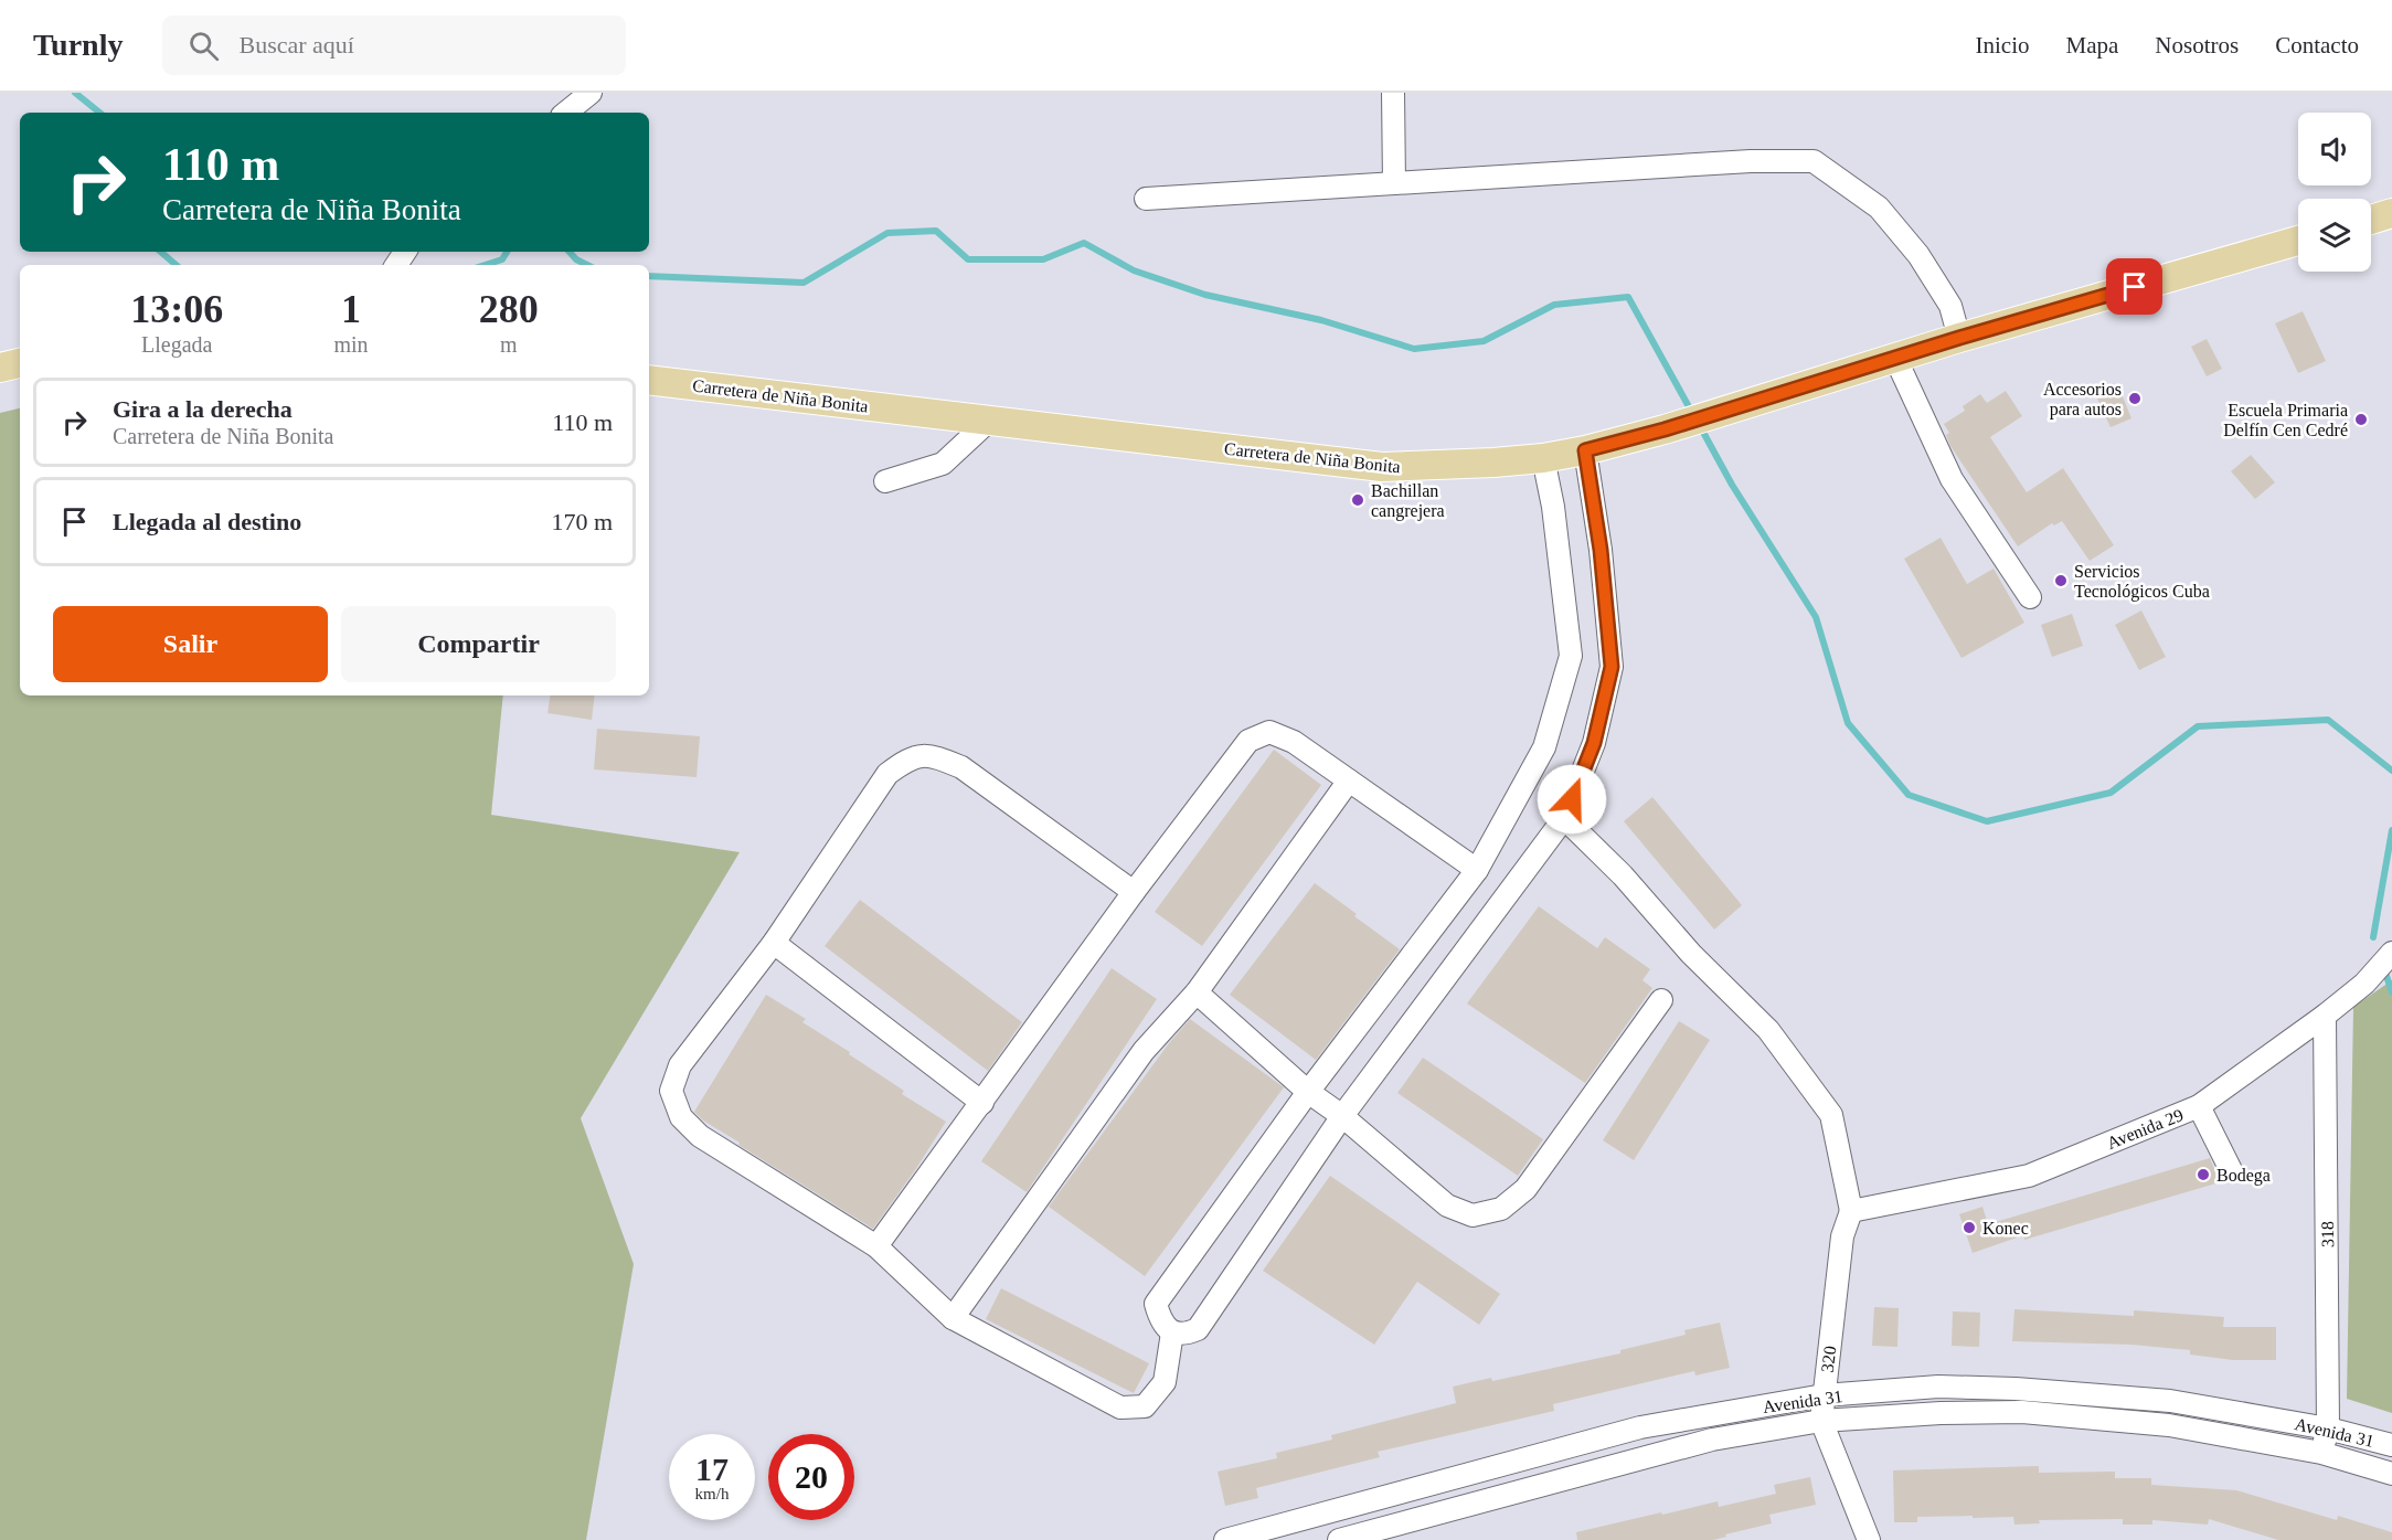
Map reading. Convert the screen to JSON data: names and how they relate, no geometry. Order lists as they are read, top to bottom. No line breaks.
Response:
{"streets":{"main road":["Carretera de Niña Bonita"],"street":["Avenida 29","318","320","Avenida 31"]},"crossings":[["Avenida 29","318"],["Avenida 29","320"],["318","Avenida 31"],["320","Avenida 31"]],"places":["Accesorios para autos","Escuela Primaria Delfín Cen Cedré","Bachillan cangrejera","Servicios Tecnológicos Cuba","Bodega","Konec"],"page":{"header":"Turnly","search":"Buscar aquí","nav":["Inicio","Mapa","Nosotros","Contacto"],"turn":["110 m","Carretera de Niña Bonita"],"eta":["13:06","Llegada","1","min","280","m"],"list":[{"name":"Gira a la derecha","note":"Carretera de Niña Bonita","value":"110 m"},{"name":"Llegada al destino","value":"170 m"}],"buttons":["Salir","Compartir"],"speed":"17 km/h","limit":"20"}}
